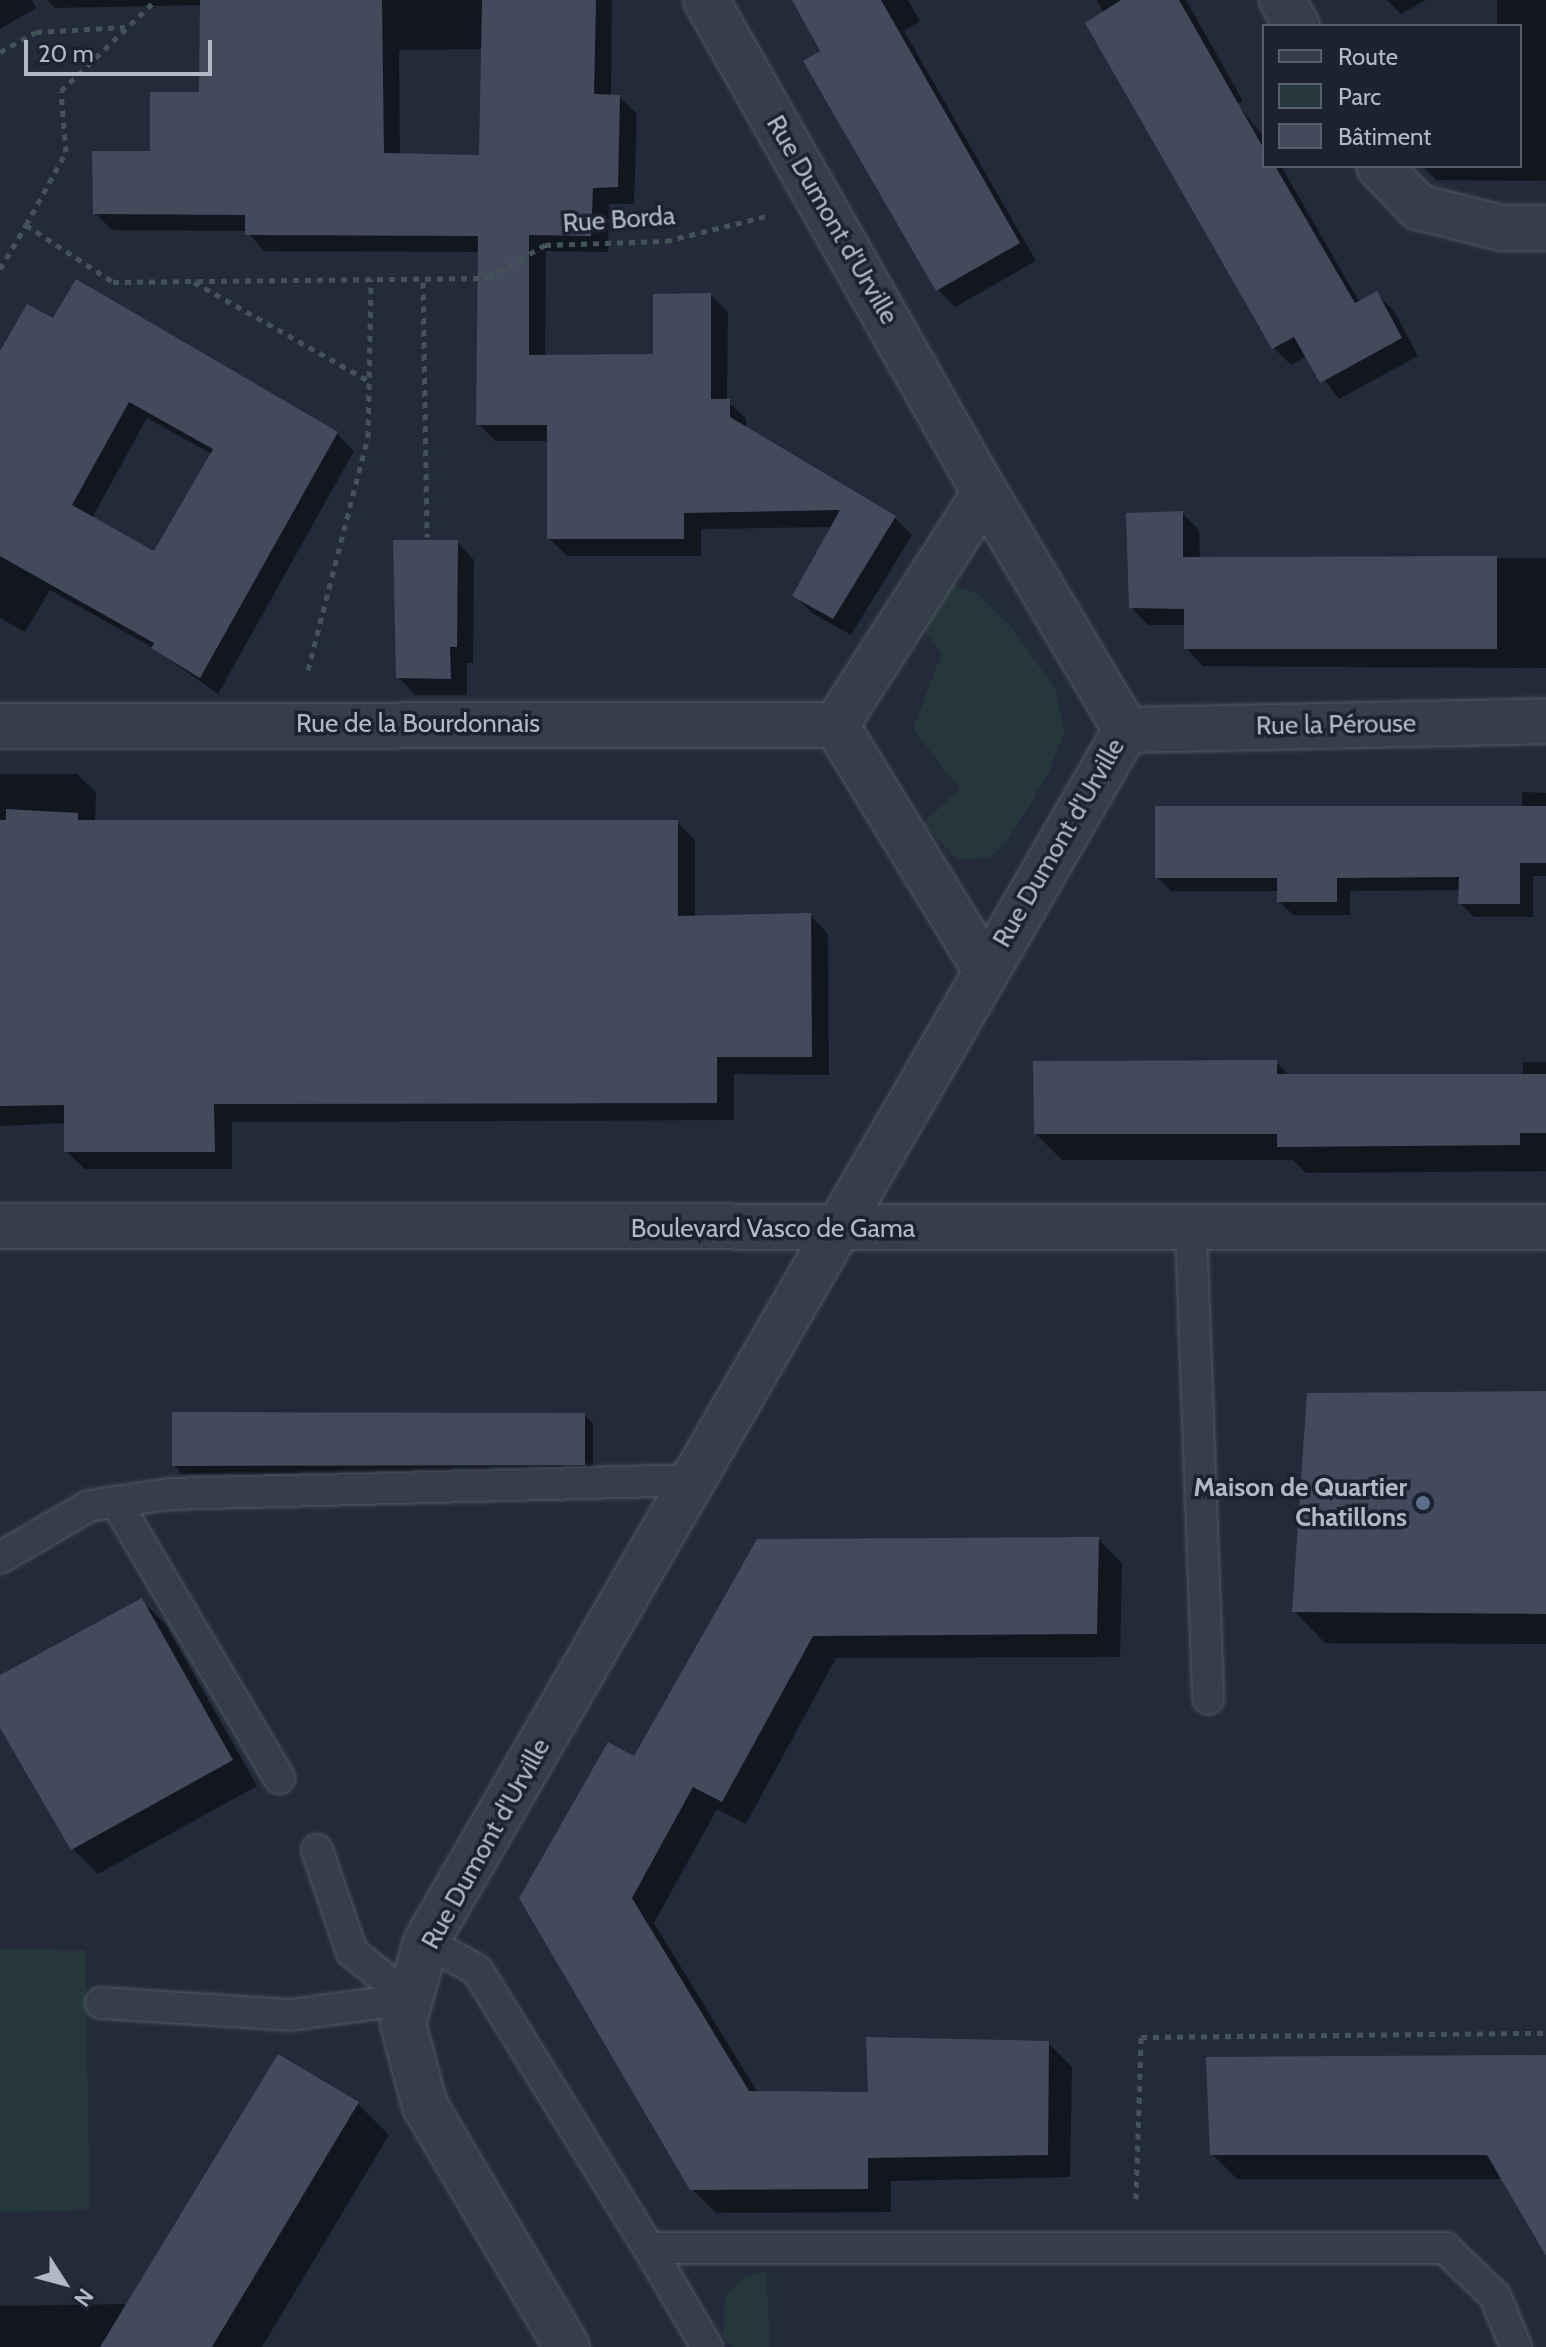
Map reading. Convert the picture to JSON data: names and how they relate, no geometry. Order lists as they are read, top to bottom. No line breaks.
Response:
{"streets":{"street":["Rue Dumont d'Urville","Rue de la Bourdonnais","Rue la Pérouse","Boulevard Vasco de Gama"],"path":["Rue Borda"]},"crossings":[["Rue Borda","Rue Dumont d'Urville"],["Rue Dumont d'Urville","Rue la Pérouse"],["Rue Dumont d'Urville","Boulevard Vasco de Gama"]],"places":["Maison de Quartier Chatillons"],"legend":["Route","Parc","Bâtiment"],"scale_bar":"20 m","north":"bottom right"}
